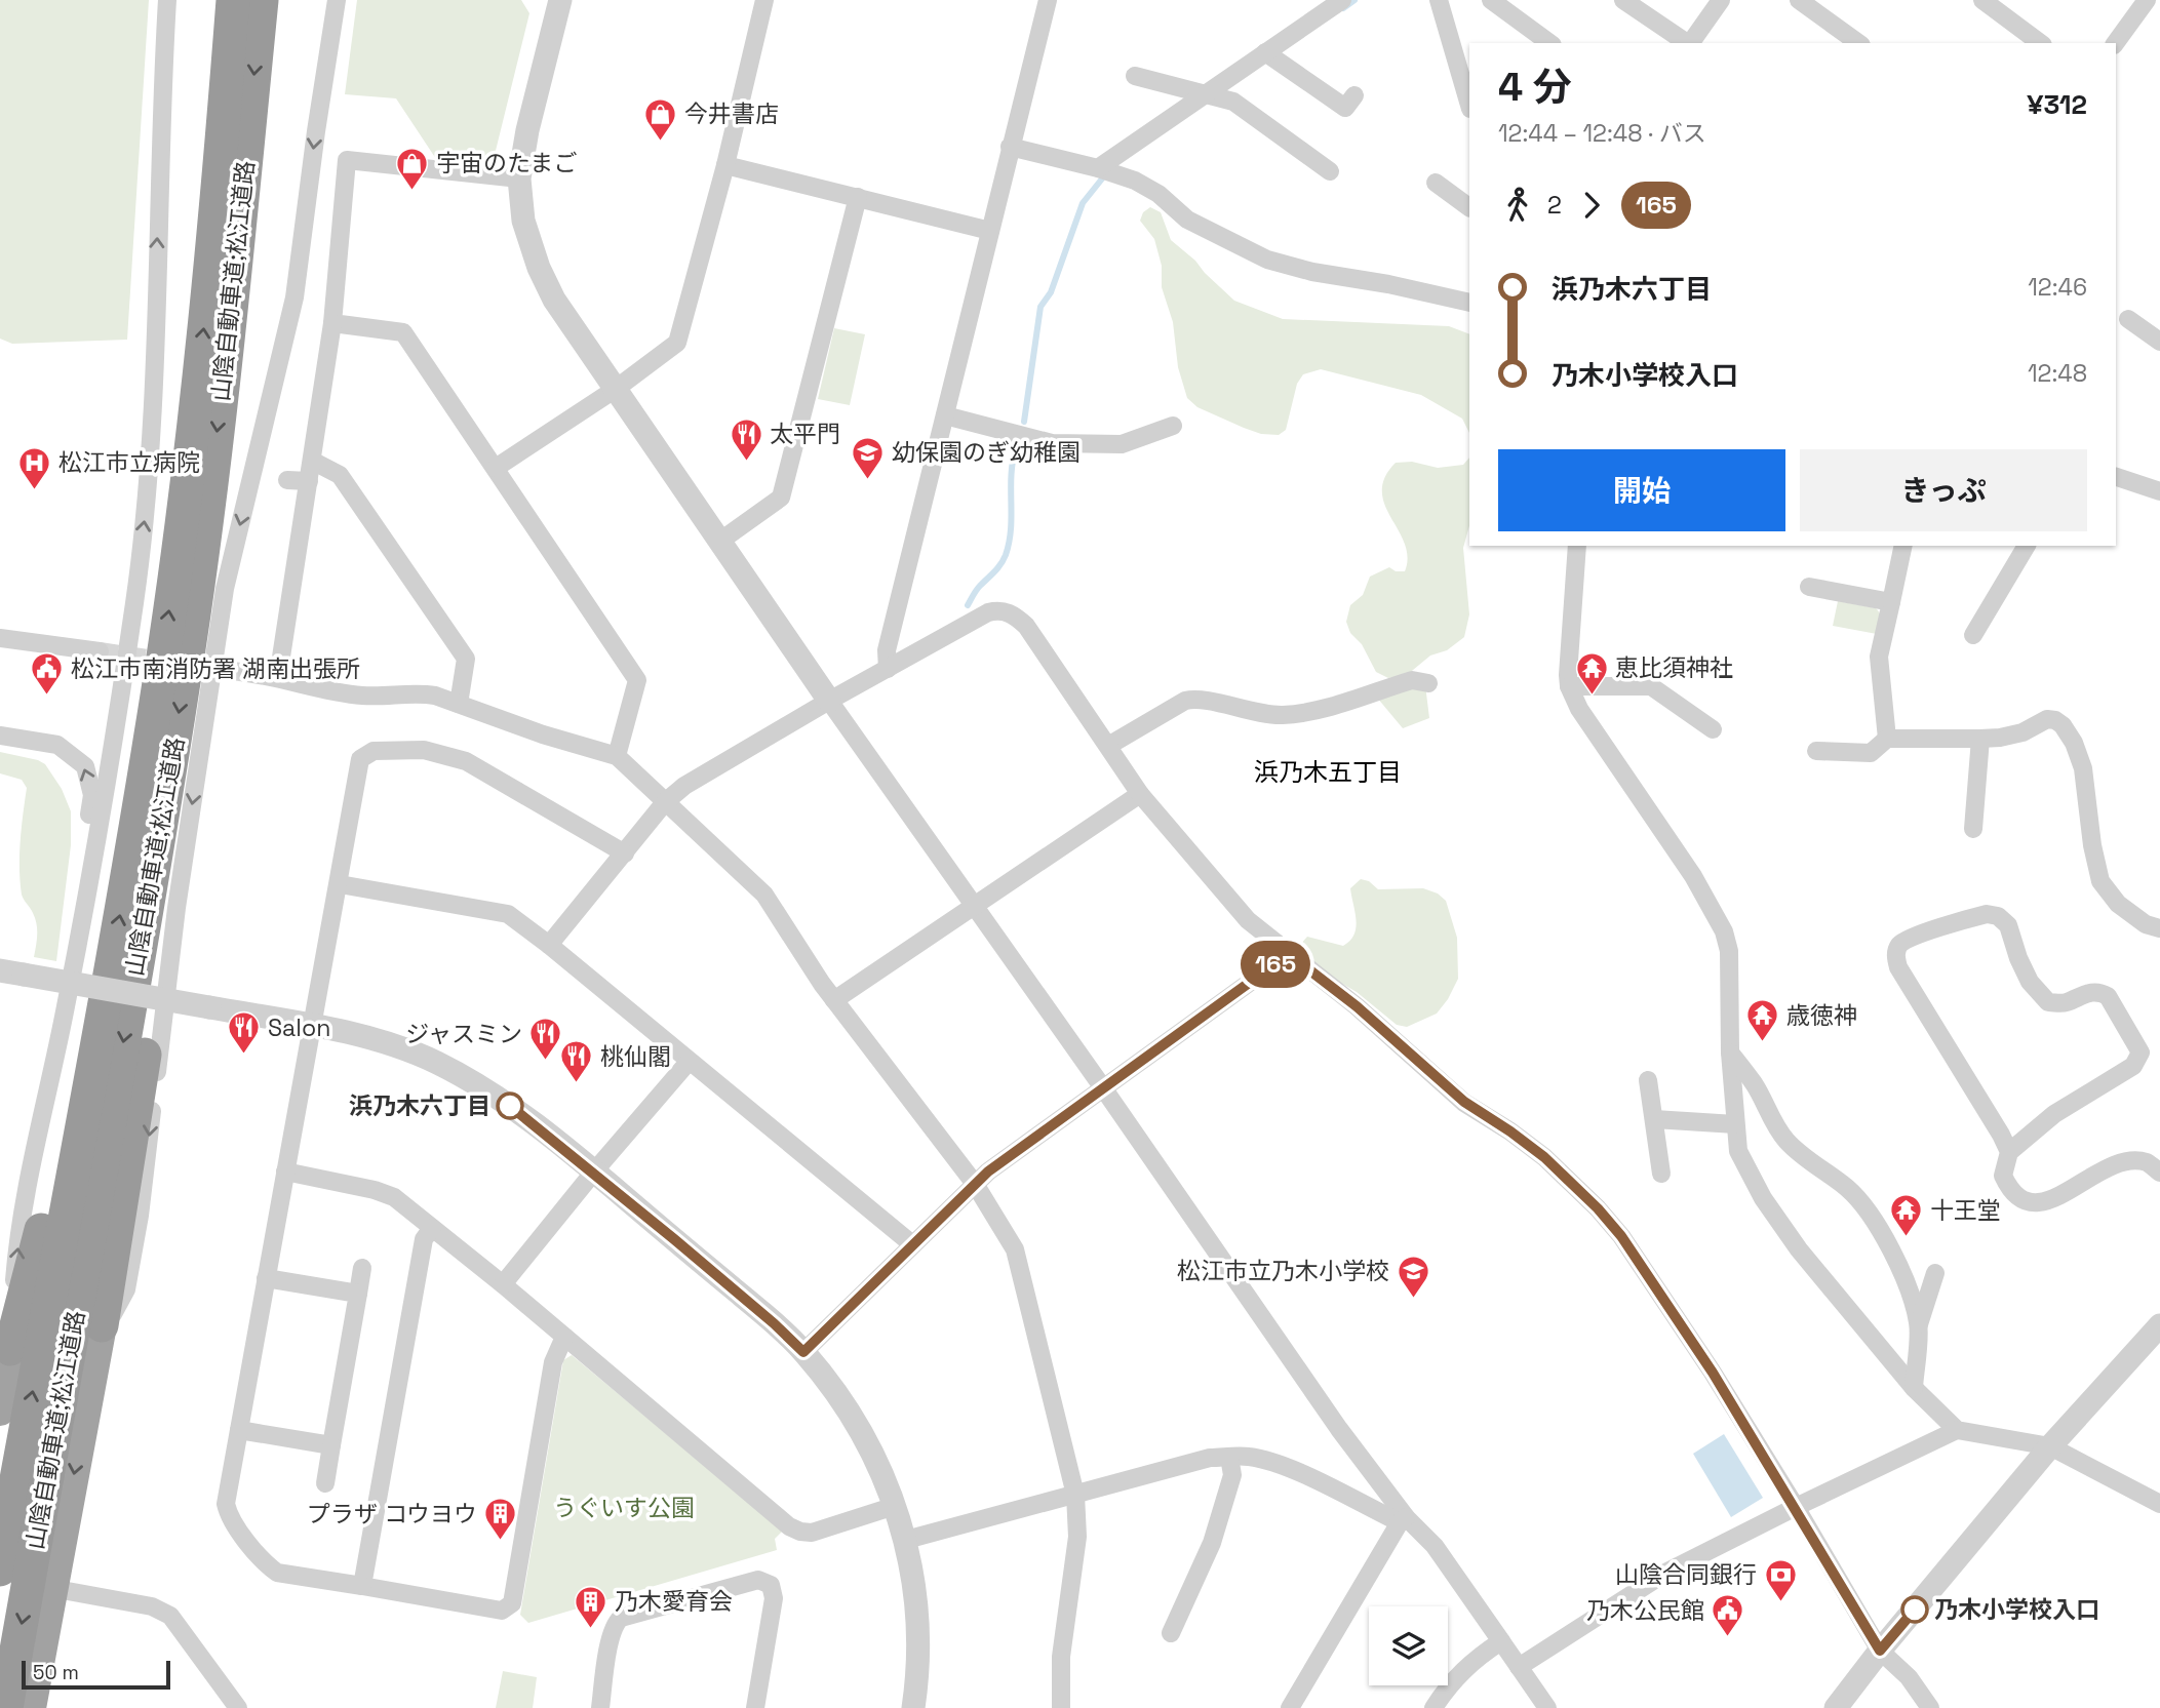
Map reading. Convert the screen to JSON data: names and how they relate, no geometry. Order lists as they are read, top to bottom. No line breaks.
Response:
{"streets":{"highway":["山陰自動車道;松江道路"]},"districts":["浜乃木五丁目"],"parks":["うぐいす公園"],"places":{"shop":["今井書店","宇宙のたまご"],"restaurant":["太平門","Salon","ジャスミン","桃仙閣"],"school or university":["幼保園のぎ幼稚園","松江市立乃木小学校"],"hospital":["松江市立病院"],"temple":["恵比須神社","歳徳神","十王堂"],"public building":["松江市南消防署 湖南出張所","乃木公民館"],"other":["浜乃木六丁目","乃木小学校入口"],"building":["プラザ コウヨウ","乃木愛育会"],"bank":["山陰合同銀行"]},"lines":["bus line 165"],"scale_bar":"50 m","page":{"on_map":"165","heading":["4 分","12:44 – 12:48 · バス","¥312"],"legs":["2","165"],"list":[{"name":"浜乃木六丁目","value":"12:46"},{"name":"乃木小学校入口","value":"12:48"}],"buttons":["開始","きっぷ"],"scale":"50 m"}}
